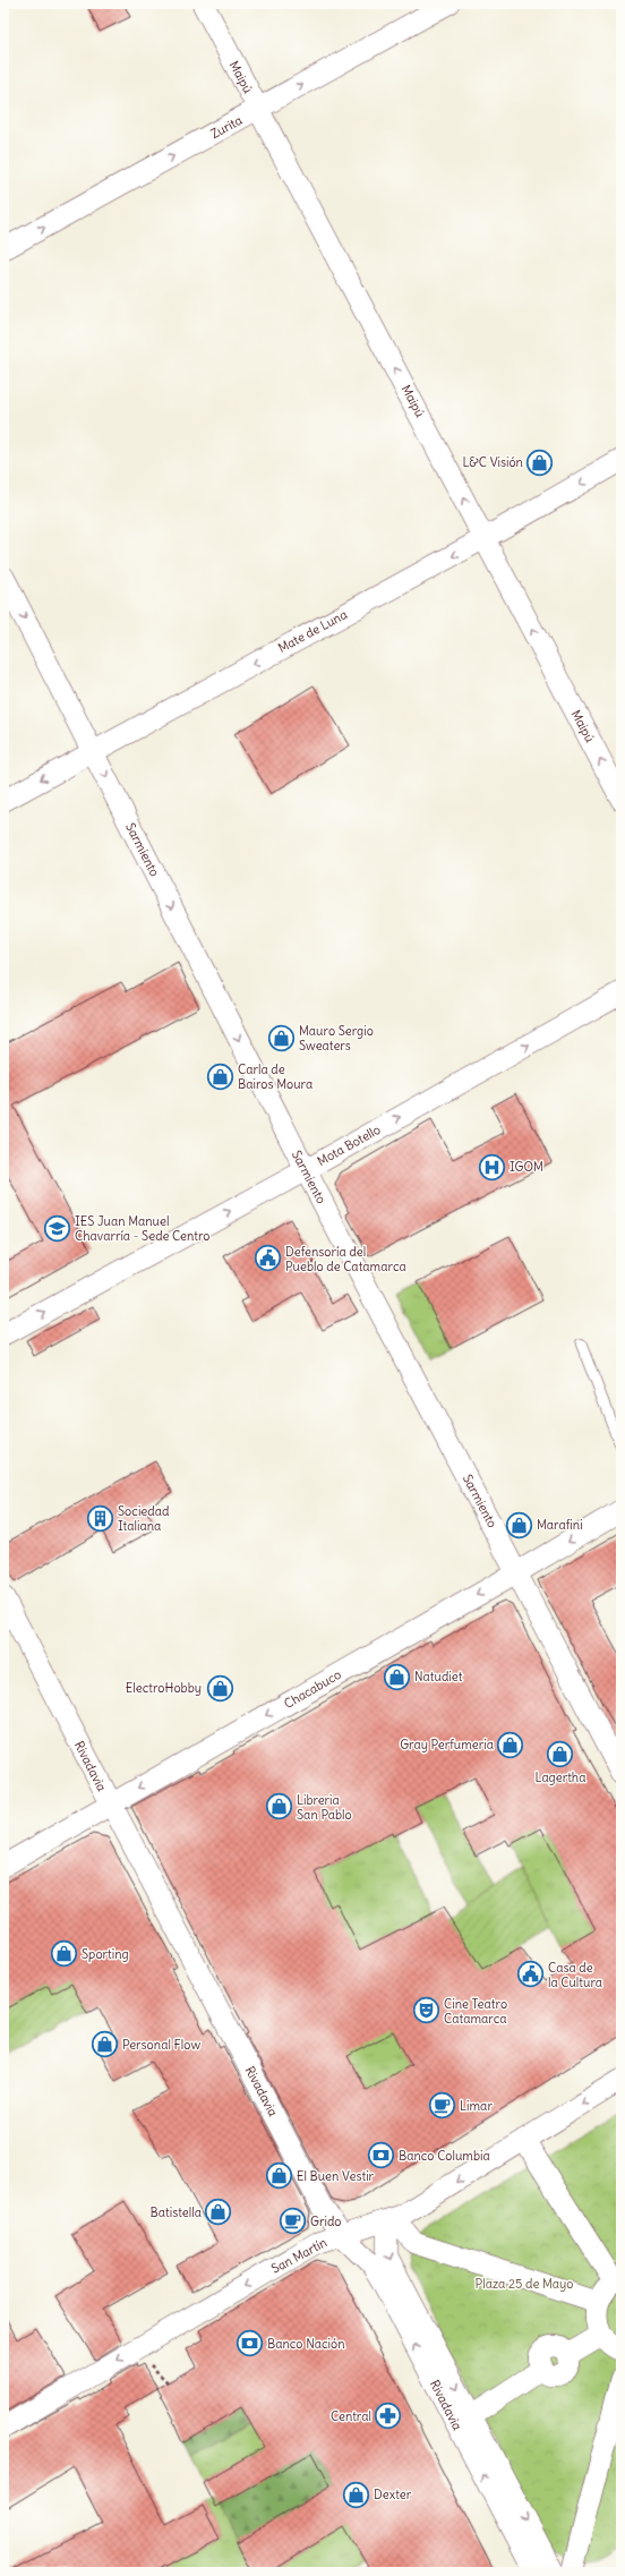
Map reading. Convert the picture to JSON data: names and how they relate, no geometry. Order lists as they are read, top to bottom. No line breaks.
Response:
{"streets":{"street":["Maipú","Zurita","Mate de Luna","Sarmiento","Mota Botello","Chacabuco","Rivadavia","San Martín"]},"crossings":[["Maipú","Zurita"],["Maipú","Mate de Luna"],["Mate de Luna","Sarmiento"],["Sarmiento","Mota Botello"],["Sarmiento","Chacabuco"],["Chacabuco","Rivadavia"],["Rivadavia","San Martín"]],"one_way":["Maipú","Zurita","Mate de Luna","Sarmiento","Mota Botello","Chacabuco","San Martín"],"parks":["Plaza 25 de Mayo"],"places":{"shop":["L&C Visión","Mauro Sergio Sweaters","Carla de Bairos Moura","Marafini","Natudiet","ElectroHobby","Gray Perfumeria","Lagertha","Libreria San Pablo","Sporting","Personal Flow","El Buen Vestir","Batistella","Dexter"],"hospital":["IGOM"],"school or university":["IES Juan Manuel Chavarría - Sede Centro"],"public building":["Defensoría del Pueblo de Catamarca","Casa de la Cultura"],"building":["Sociedad Italiana"],"theatre":["Cine Teatro Catamarca"],"cafe":["Limar","Grido"],"bank":["Banco Columbia","Banco Nación"],"pharmacy":["Central"]}}
